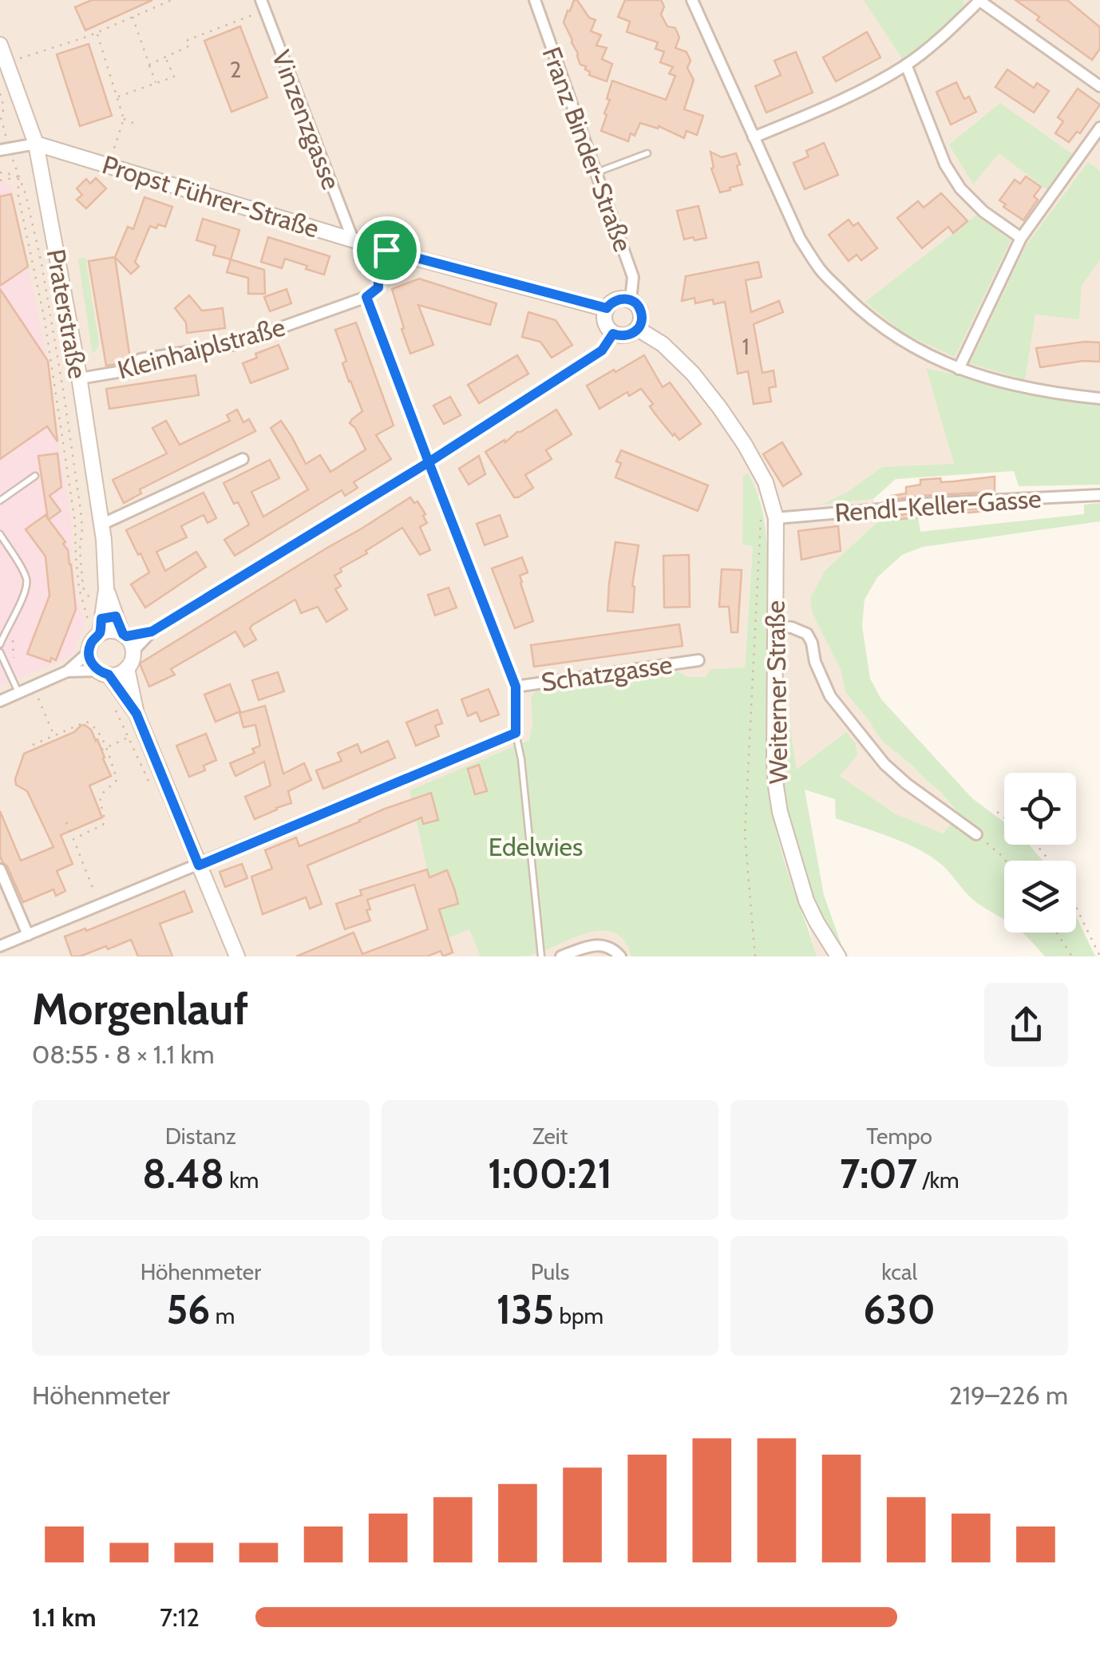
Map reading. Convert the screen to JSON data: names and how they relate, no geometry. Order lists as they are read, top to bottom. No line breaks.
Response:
{"streets":{"street":["Vinzenzgasse","Franz Binder-Straße","Propst Führer-Straße","Praterstraße","Kleinhaiplstraße","Rendl-Keller-Gasse","Schatzgasse","Weiterner Straße"]},"crossings":[["Vinzenzgasse","Propst Führer-Straße"],["Franz Binder-Straße","Propst Führer-Straße"],["Franz Binder-Straße","Weiterner Straße"],["Propst Führer-Straße","Praterstraße"],["Propst Führer-Straße","Weiterner Straße"],["Praterstraße","Kleinhaiplstraße"],["Rendl-Keller-Gasse","Weiterner Straße"]],"parks":["Edelwies"],"house_numbers":["2","1"],"page":{"heading":["Morgenlauf","08:55 · 8 × 1.1 km"],"stats":[["Distanz","8.48 km"],["Zeit","1:00:21"],["Tempo","7:07 /km"],["Höhenmeter","56 m"],["Puls","135 bpm"],["kcal","630"]],"chart":["Höhenmeter","219–226 m"],"list":[{"name":"1.1 km","note":"7:12"}]}}
